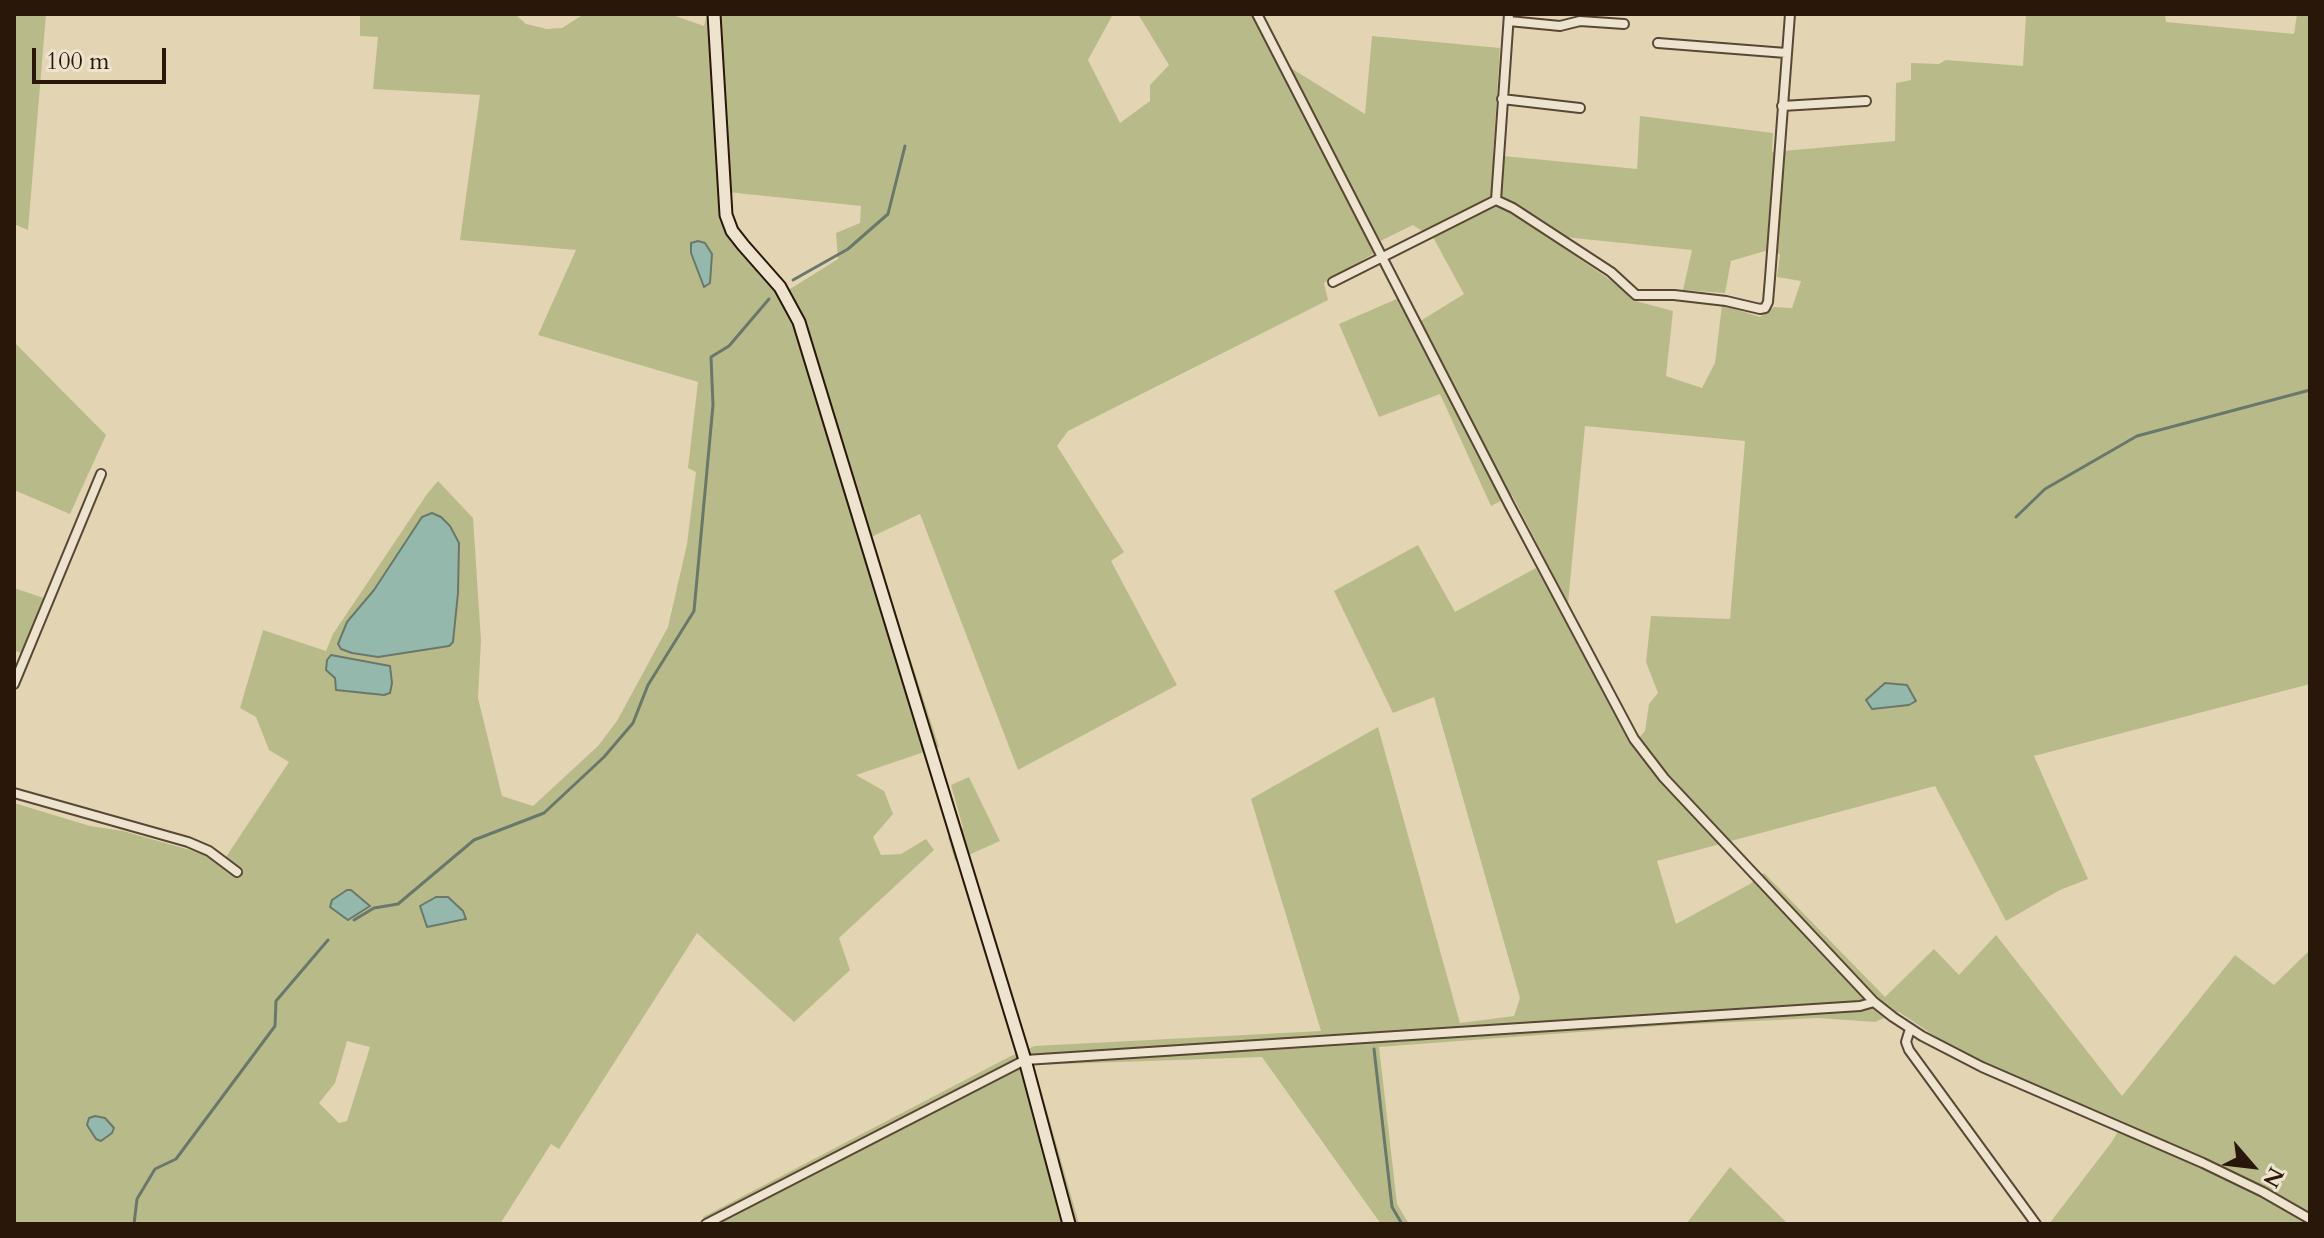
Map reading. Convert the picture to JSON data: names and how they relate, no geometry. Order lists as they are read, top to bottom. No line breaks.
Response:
{"scale_bar":"100 m","north":"bottom right"}
